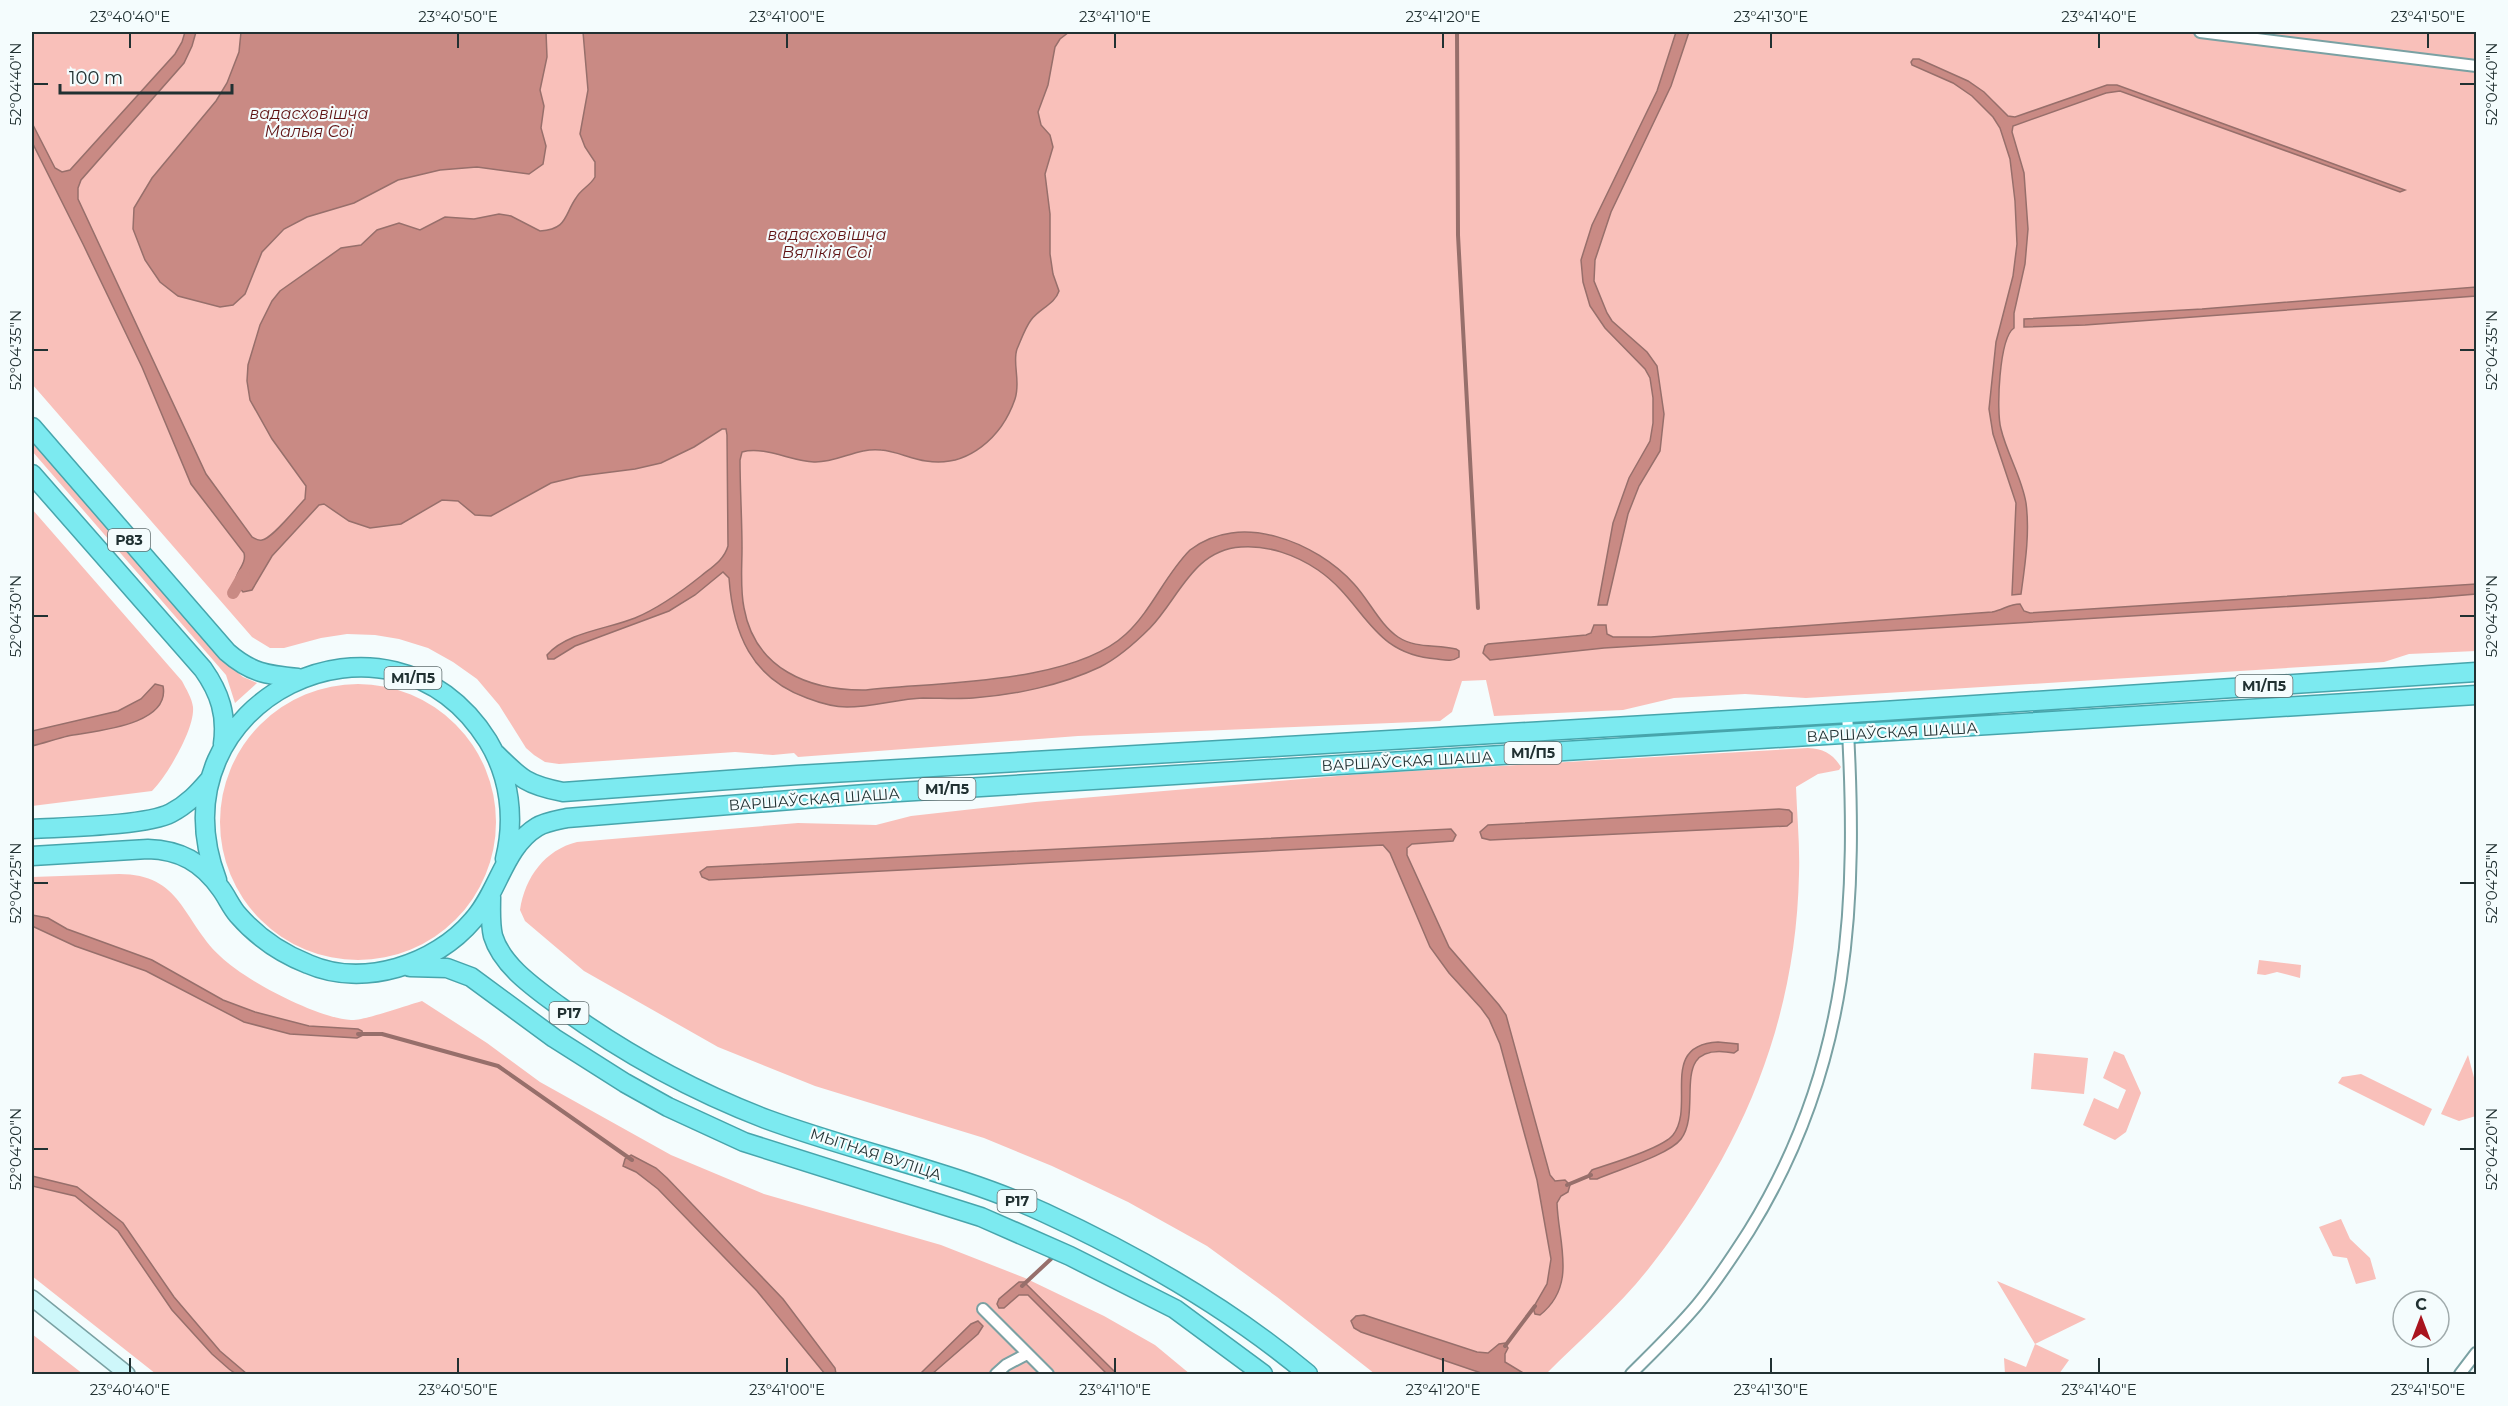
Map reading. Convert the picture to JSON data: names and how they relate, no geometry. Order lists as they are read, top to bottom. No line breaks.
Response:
{"streets":{"highway":["Р83","М1/П5","ВАРШАЎСКАЯ ШАША","Р17","МЫТНАЯ ВУЛІЦА"]},"crossings":[["Р83","ВАРШАЎСКАЯ ШАША"],["ВАРШАЎСКАЯ ШАША","МЫТНАЯ ВУЛІЦА"]],"water":["вадасховішча Малыя Соі","вадасховішча Вялікія Соі"],"scale_bar":"100 m","north":"top","coordinates":["23°40'40\"E","23°40'50\"E","23°41'00\"E","23°41'10\"E","23°41'20\"E","23°41'30\"E","23°41'40\"E","23°41'50\"E","52°04'40\"N","52°04'35\"N","52°04'30\"N","52°04'25\"N","52°04'20\"N"]}
